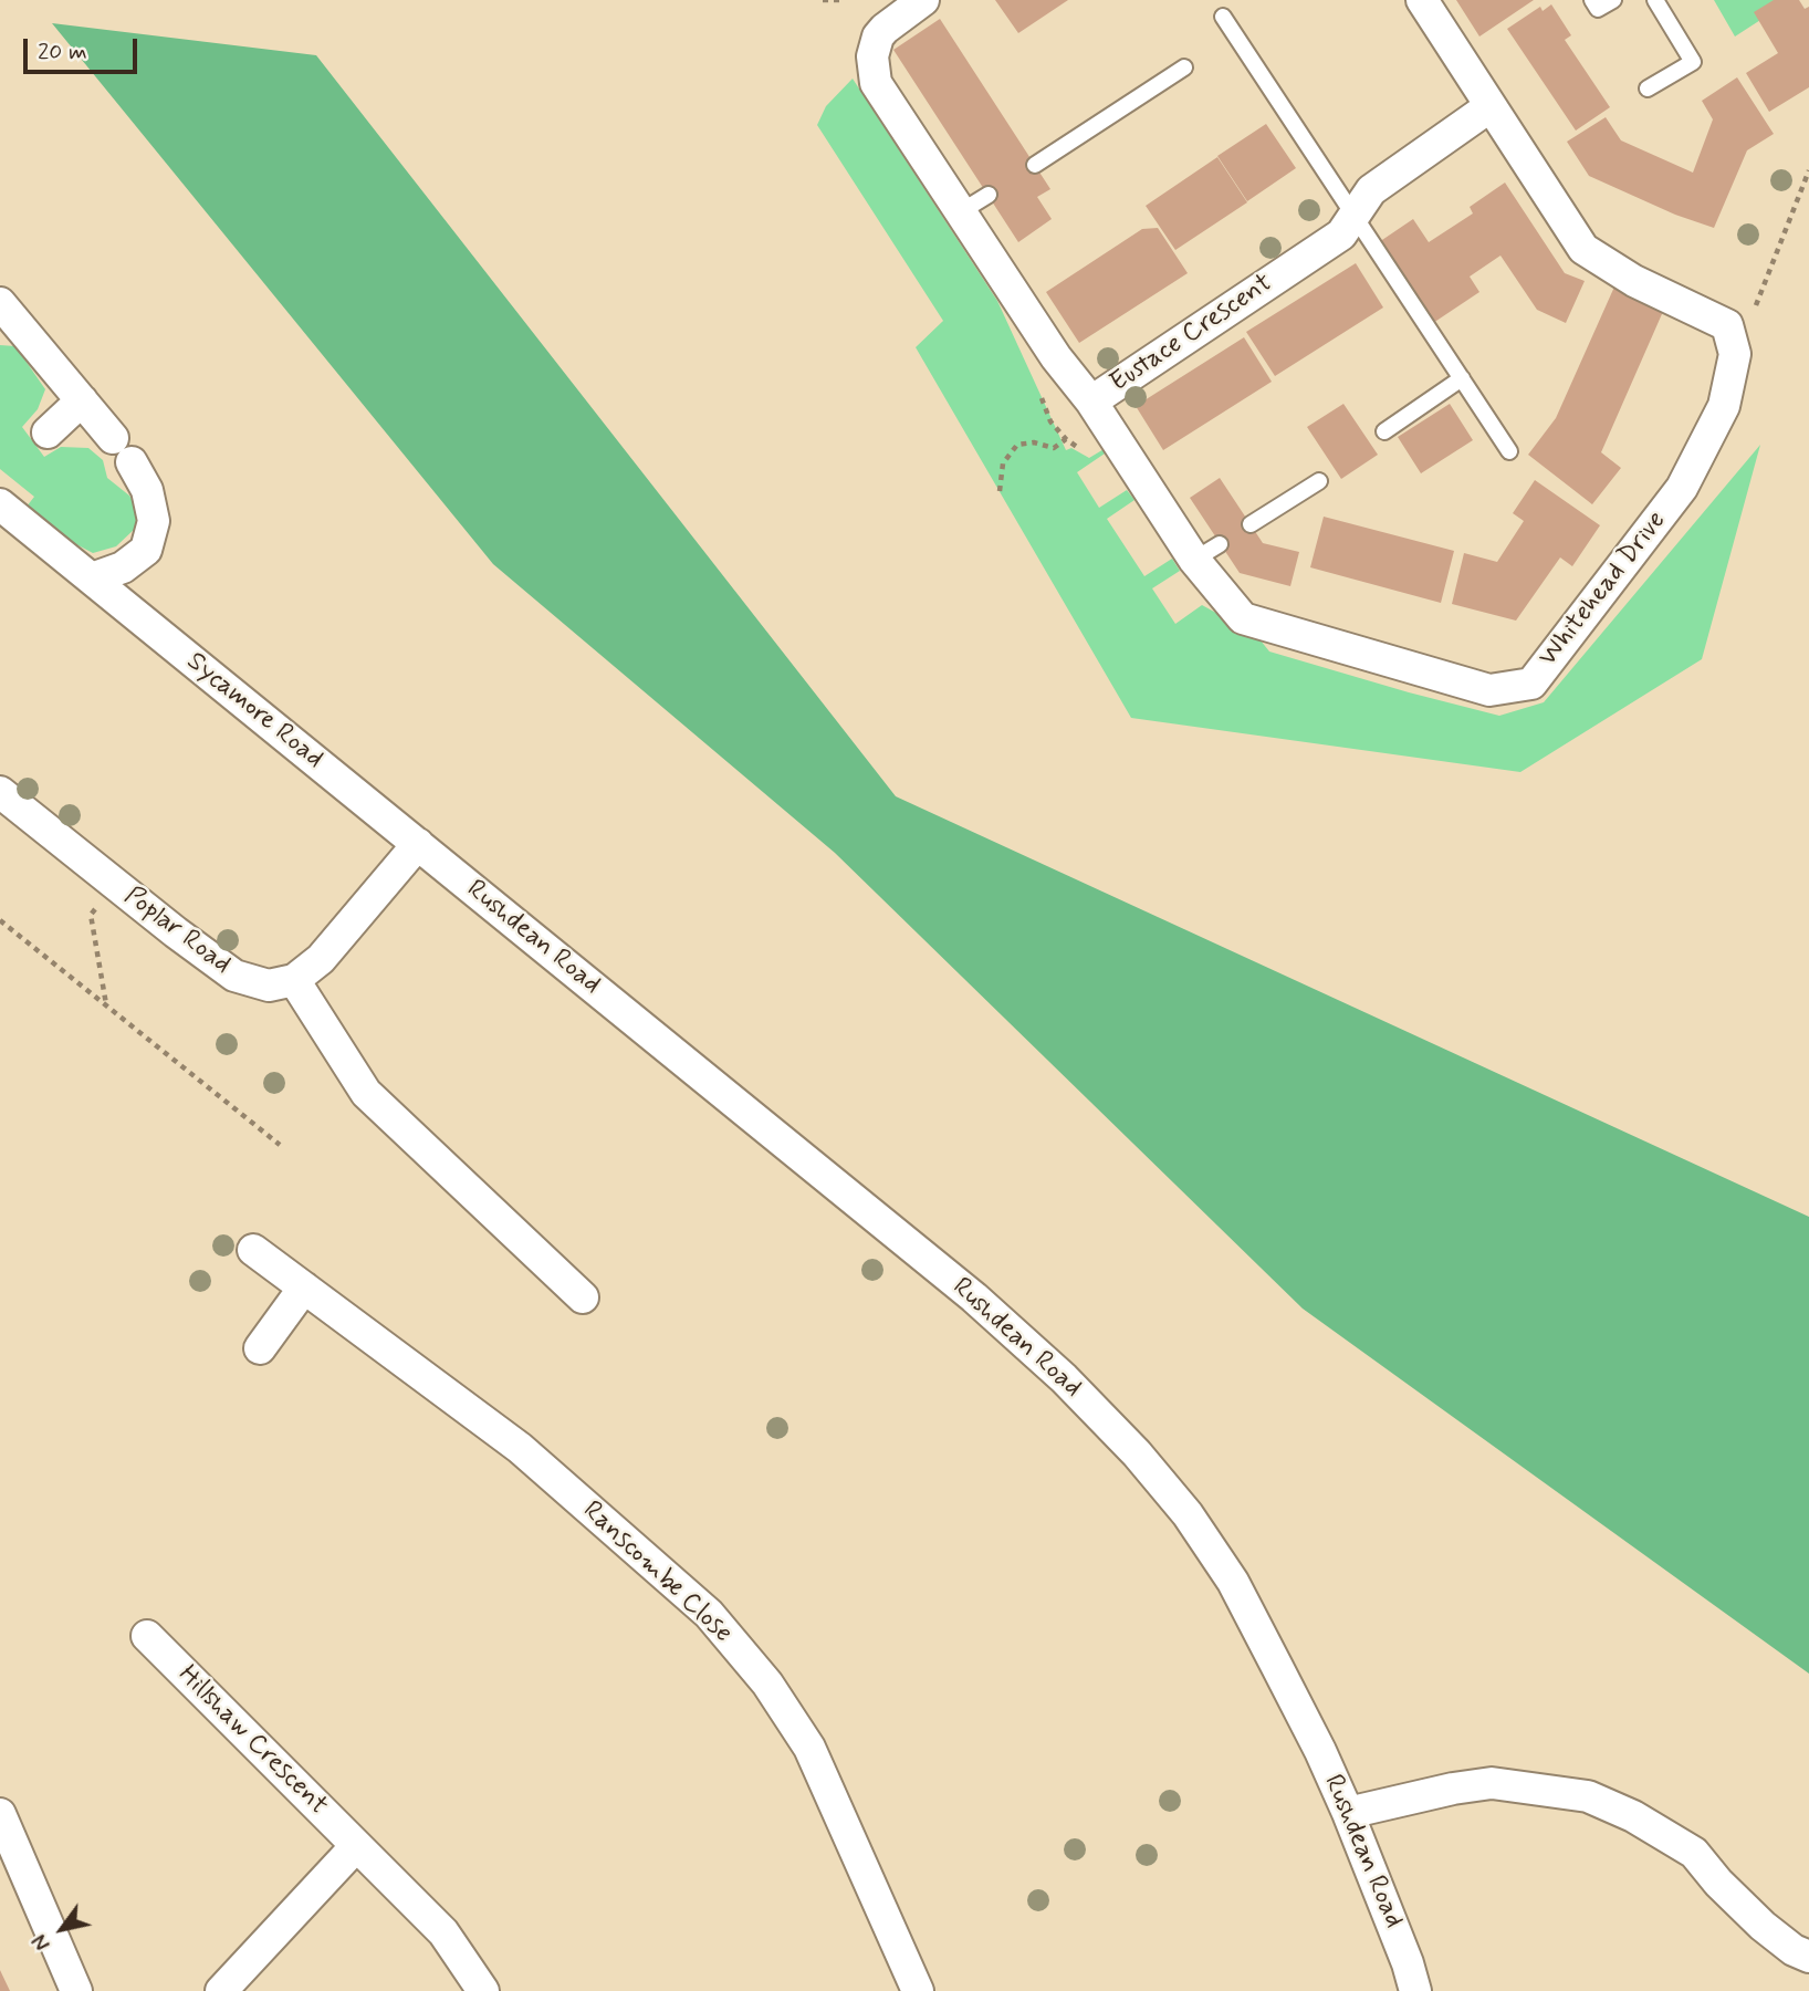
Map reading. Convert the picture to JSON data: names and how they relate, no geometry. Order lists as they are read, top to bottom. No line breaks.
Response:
{"streets":{"street":["Eustace Crescent","Whitehead Drive","Sycamore Road","Poplar Road","Rushdean Road","Ranscombe Close","Hillshaw Crescent"]},"crossings":[["Eustace Crescent","Whitehead Drive"],["Sycamore Road","Rushdean Road"]],"scale_bar":"20 m","north":"bottom left"}
